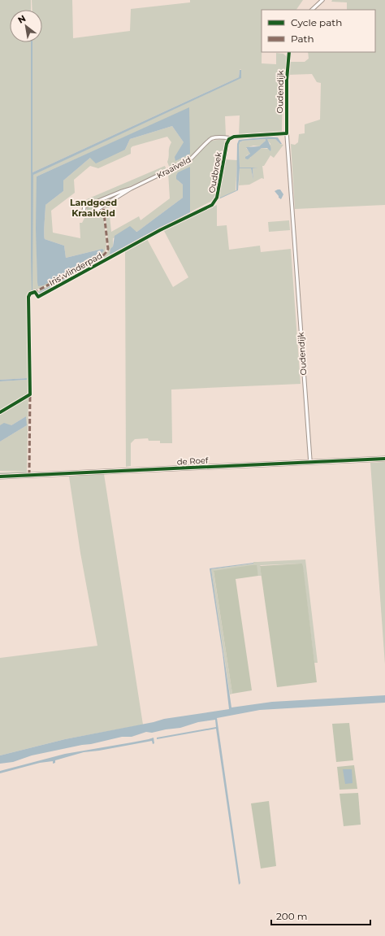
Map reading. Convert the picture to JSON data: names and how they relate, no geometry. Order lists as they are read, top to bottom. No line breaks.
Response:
{"streets":{"street":["Oudendijk","Kraaiveld","Oudbroek","de Roef"],"cycle path":["Iris' vlinderpad"]},"crossings":[["Oudendijk","de Roef"],["Kraaiveld","Oudbroek"]],"districts":["Landgoed Kraaiveld"],"legend":["Cycle path","Path"],"scale_bar":"200 m","north":"top left"}
